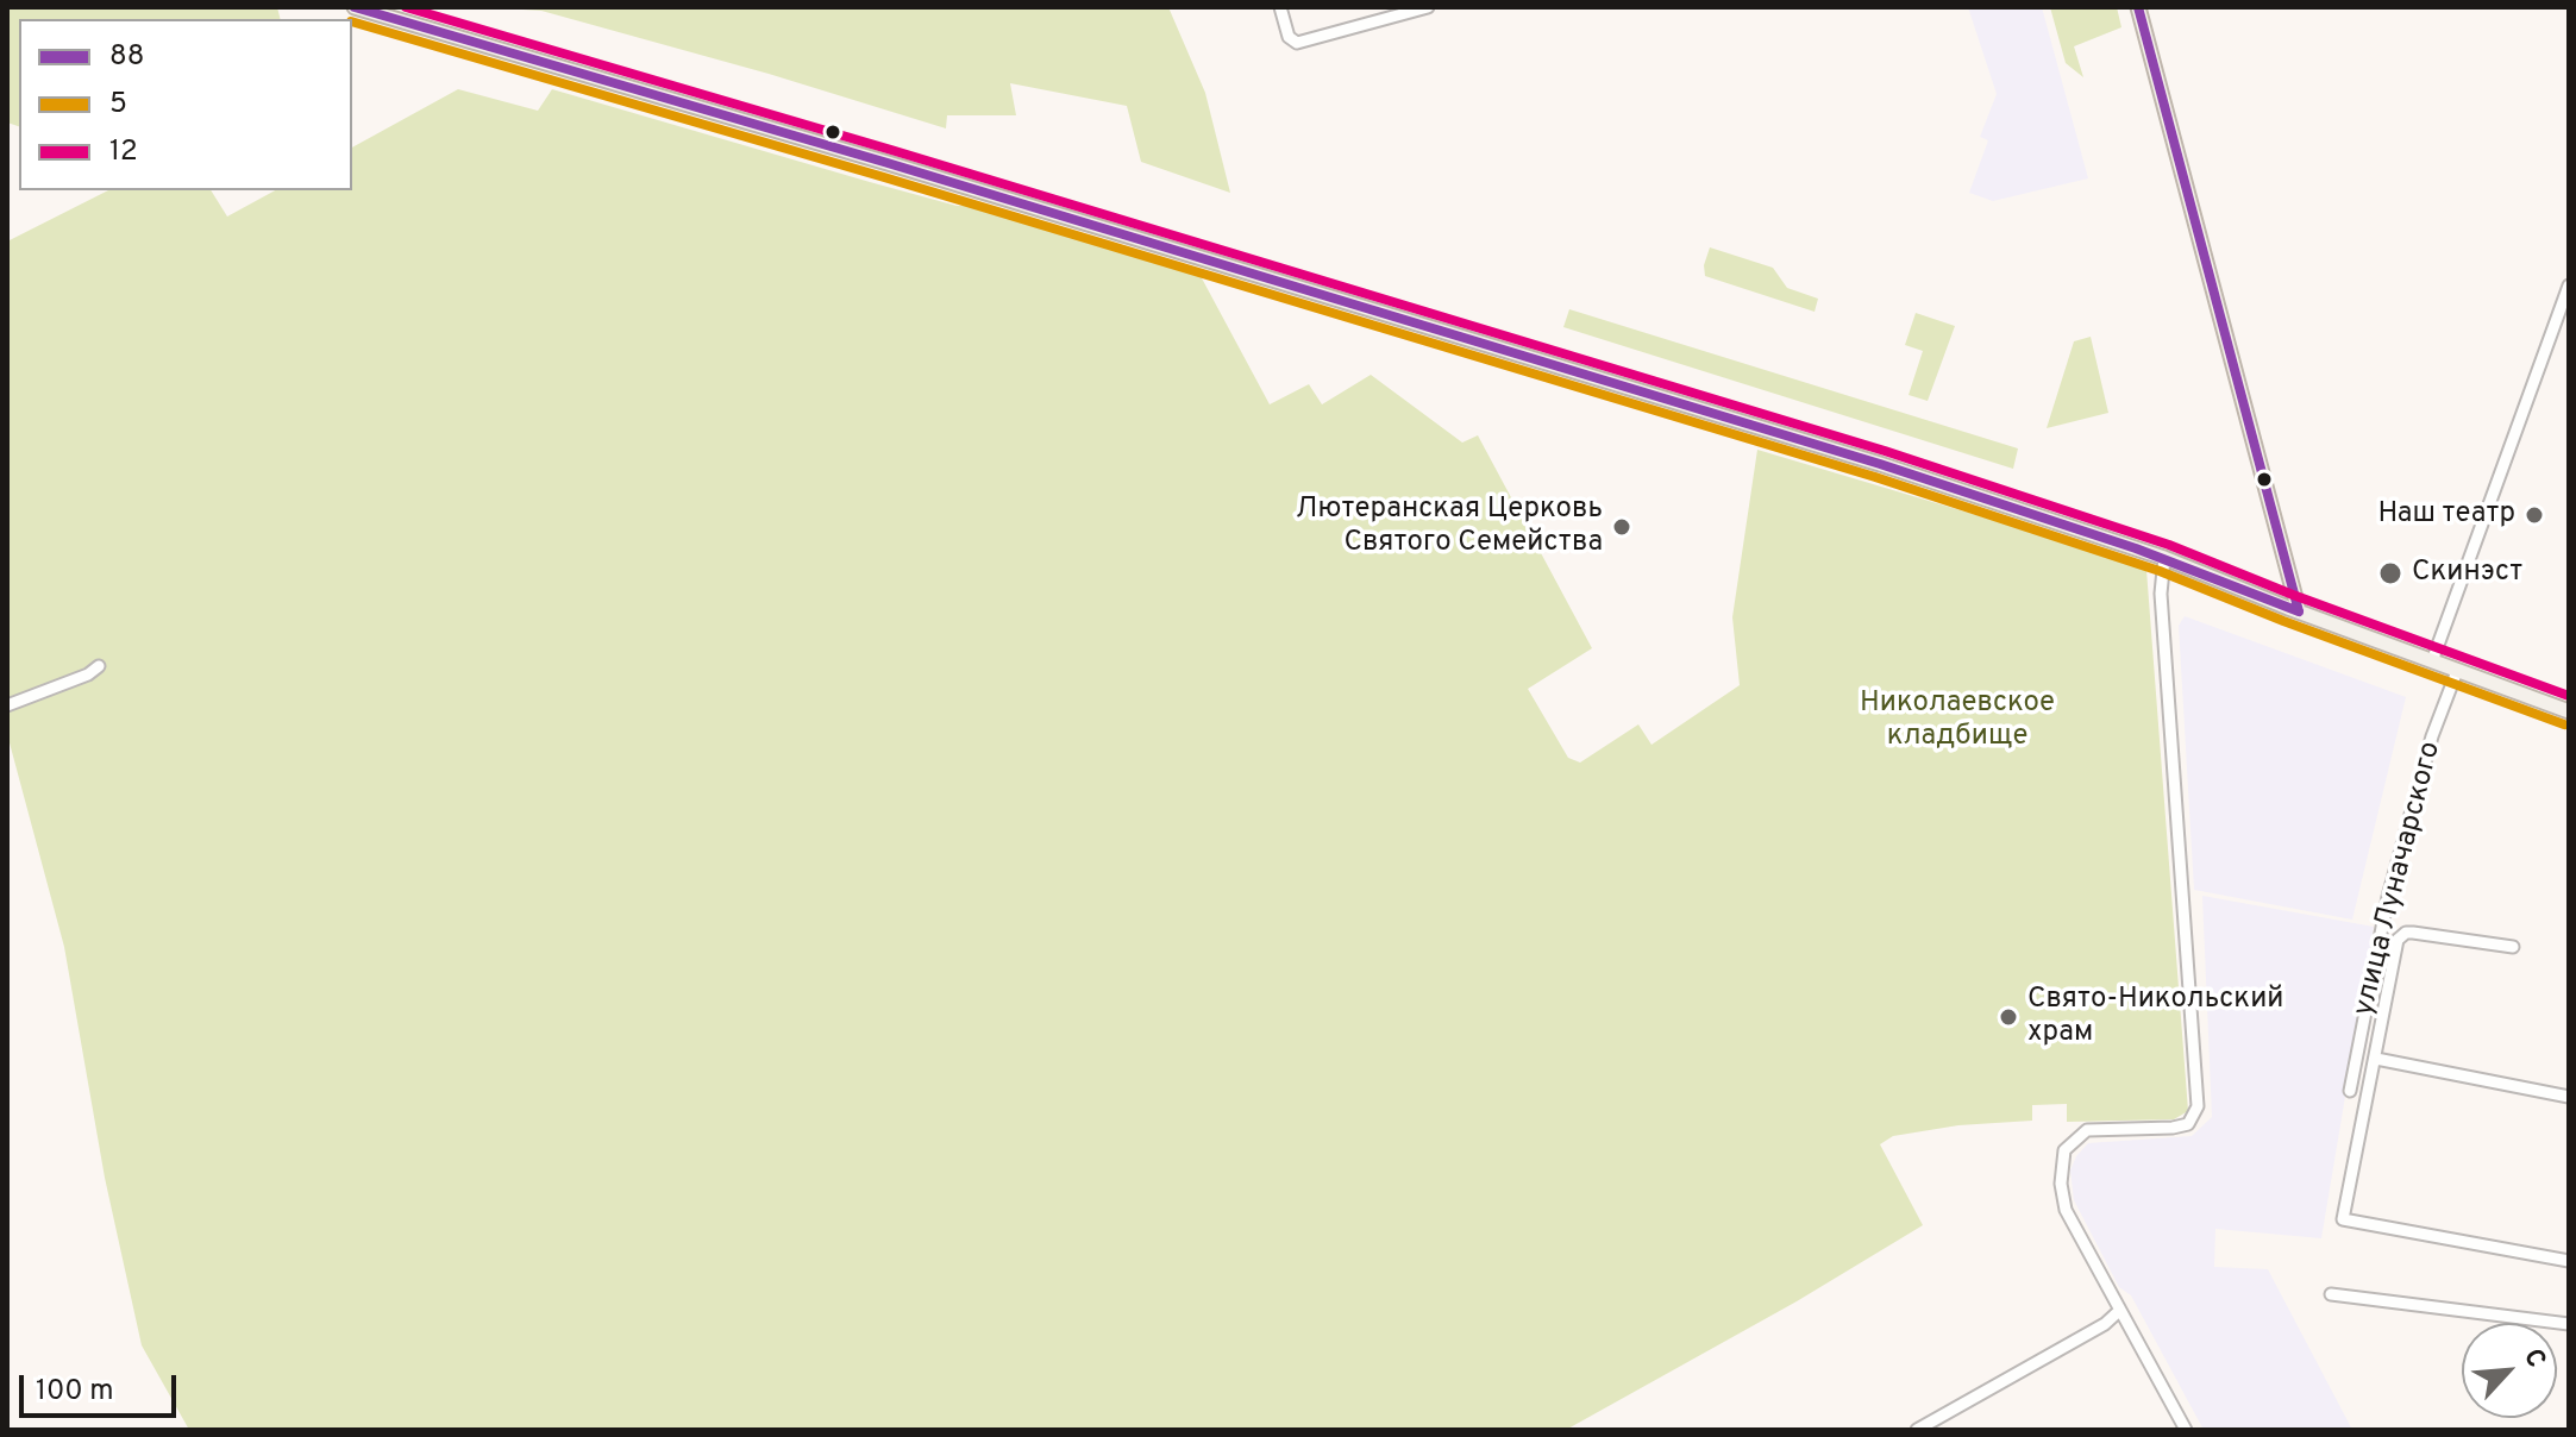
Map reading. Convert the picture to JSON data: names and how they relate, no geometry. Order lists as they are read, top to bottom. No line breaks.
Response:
{"streets":{"street":["улица Луначарского"]},"parks":["Николаевское кладбище"],"places":["Наш театр","Лютеранская Церковь Святого Семейства","Скинэст","Свято-Никольский храм"],"lines":["transit line 88","transit line 12","transit line 5"],"legend":["88","5","12"],"scale_bar":"100 m","north":"top right"}
